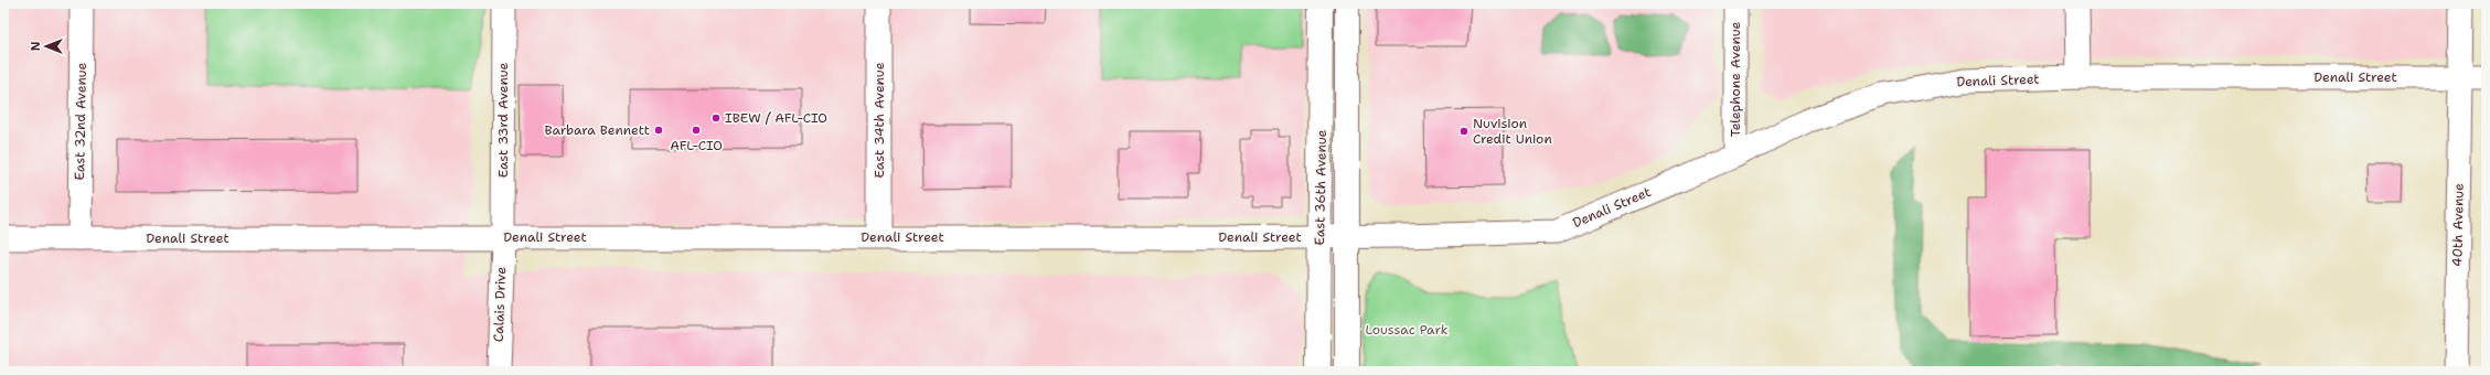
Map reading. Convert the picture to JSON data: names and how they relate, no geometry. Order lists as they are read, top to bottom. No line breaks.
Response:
{"streets":{"main road":["East 36th Avenue"],"street":["Denali Street","Telephone Avenue","East 33rd Avenue","East 34th Avenue","East 32nd Avenue","40th Avenue","Calais Drive"]},"crossings":[["Denali Street","Telephone Avenue"],["Denali Street","East 33rd Avenue"],["Denali Street","East 34th Avenue"],["Denali Street","East 32nd Avenue"],["Denali Street","East 36th Avenue"],["Denali Street","40th Avenue"],["Denali Street","Calais Drive"],["East 33rd Avenue","Calais Drive"]],"parks":["Loussac Park"],"places":["IBEW / AFL-CIO","Barbara Bennett","AFL-CIO","Nuvision Credit Union"],"north":"left"}
